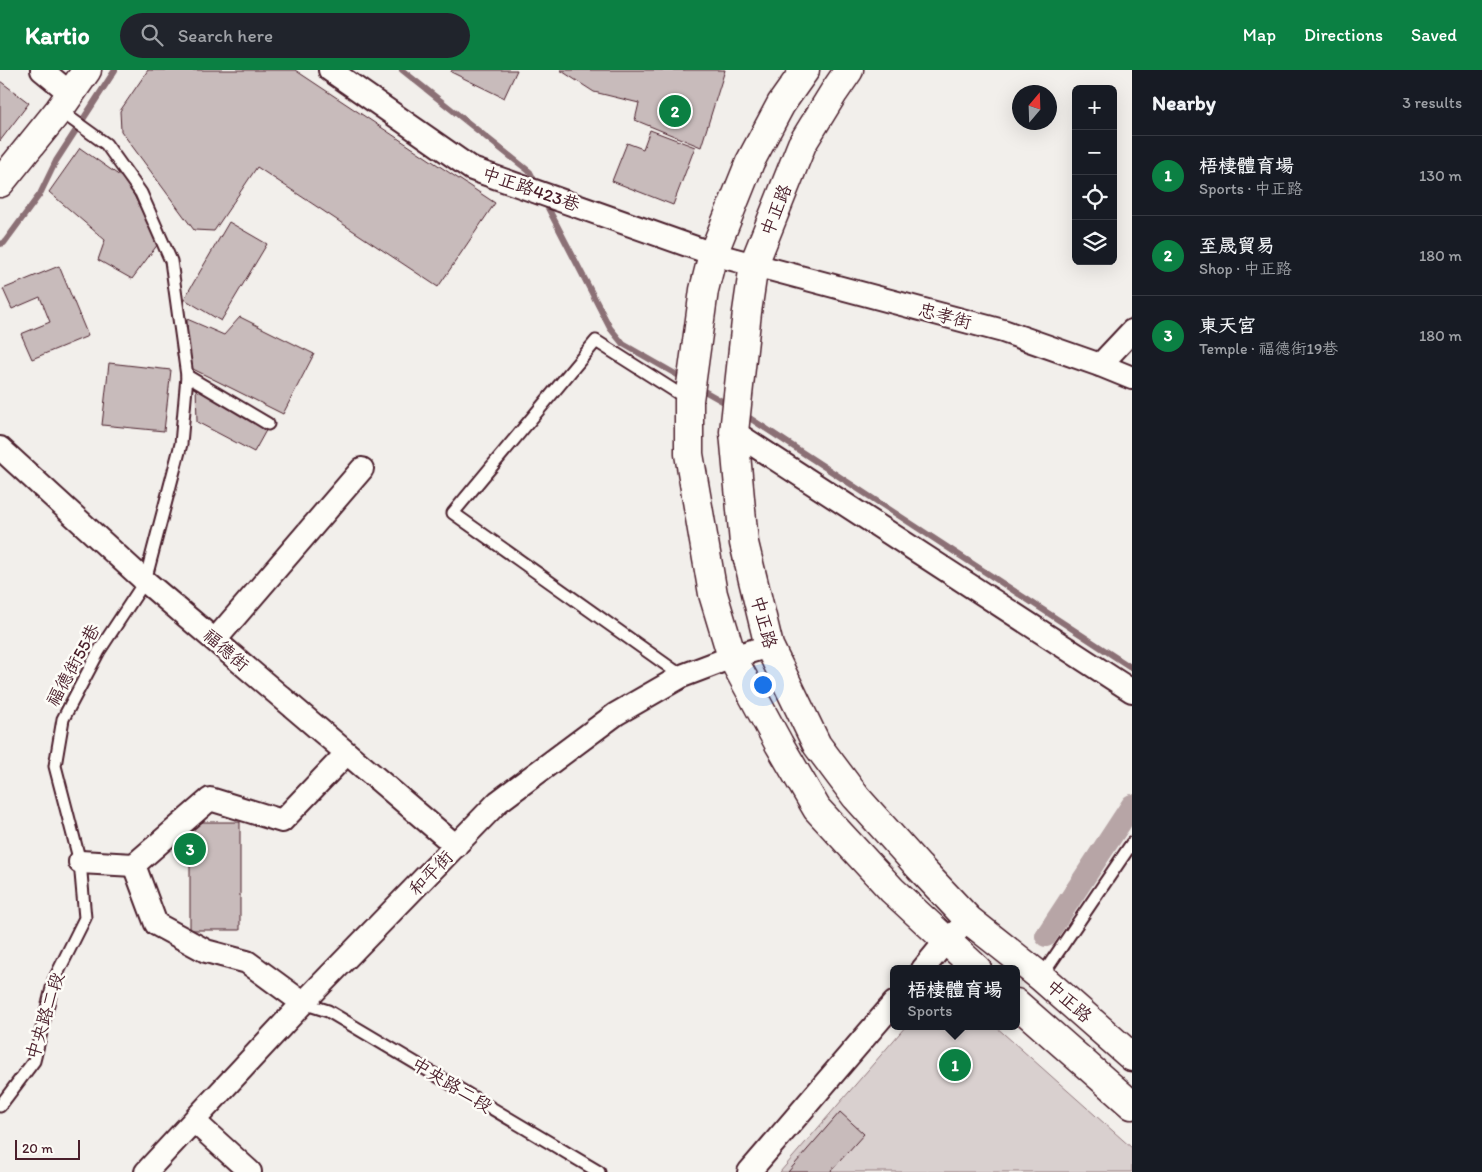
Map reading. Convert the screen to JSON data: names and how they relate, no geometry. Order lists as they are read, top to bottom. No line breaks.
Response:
{"streets":{"street":["中正路423巷","中正路","忠孝街","福德街","和平街"],"lane":["福德街55巷","中央路二段"]},"crossings":[["中正路423巷","中正路"],["中正路423巷","忠孝街"],["中正路","忠孝街"],["中正路","和平街"],["福德街","福德街55巷"],["福德街","和平街"],["福德街55巷","中央路二段"],["和平街","中央路二段"]],"scale_bar":"20 m","north":"top","page":{"header":"Kartio","search":"Search here","nav":["Map","Directions","Saved"],"heading":["Nearby","3 results"],"map_buttons":["+","−"],"pins":["2","3","1"],"list":[{"mark":"1","name":"梧棲體育場","note":"Sports · 中正路","value":"130 m"},{"mark":"2","name":"至晟貿易","note":"Shop · 中正路","value":"180 m"},{"mark":"3","name":"東天宮","note":"Temple · 福德街19巷","value":"180 m"}],"popup":["梧棲體育場","Sports"],"scale":"20 m"}}
